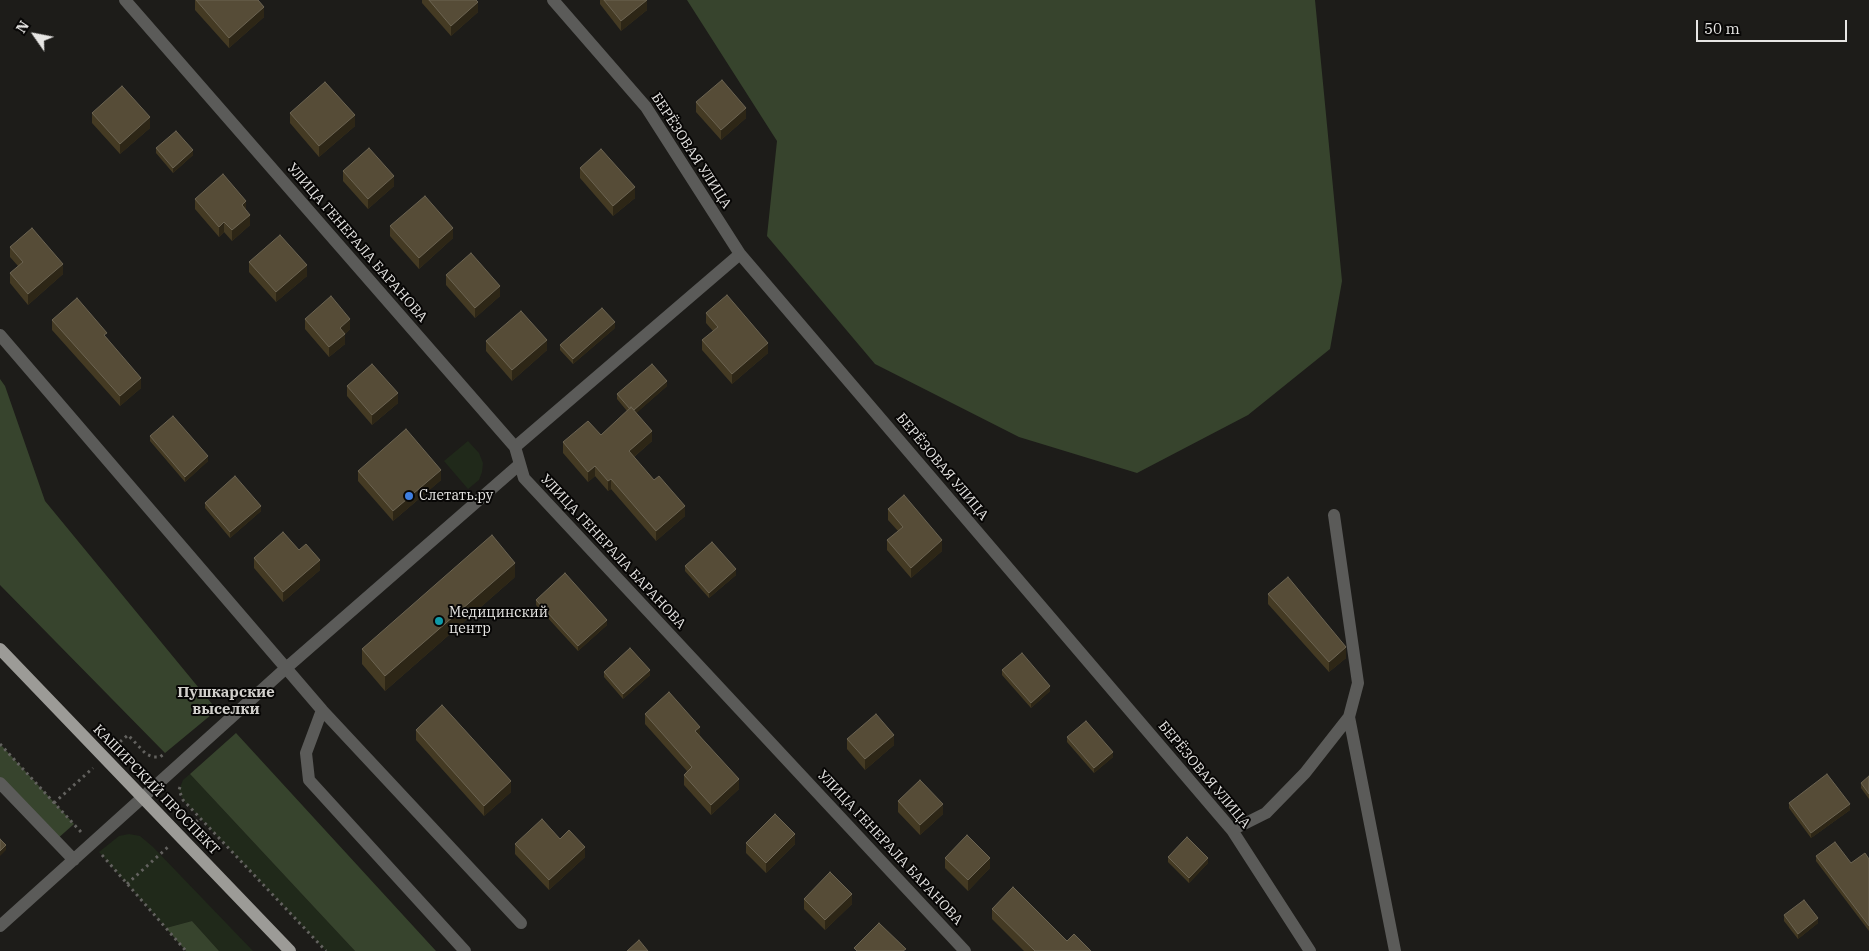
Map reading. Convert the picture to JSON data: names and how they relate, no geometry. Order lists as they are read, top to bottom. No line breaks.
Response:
{"streets":{"main road":["КАШИРСКИЙ ПРОСПЕКТ"],"street":["БЕРЁЗОВАЯ УЛИЦА","УЛИЦА ГЕНЕРАЛА БАРАНОВА"]},"districts":["Пушкарские выселки"],"places":["Слетать.ру","Медицинский центр"],"scale_bar":"50 m","north":"top left"}
